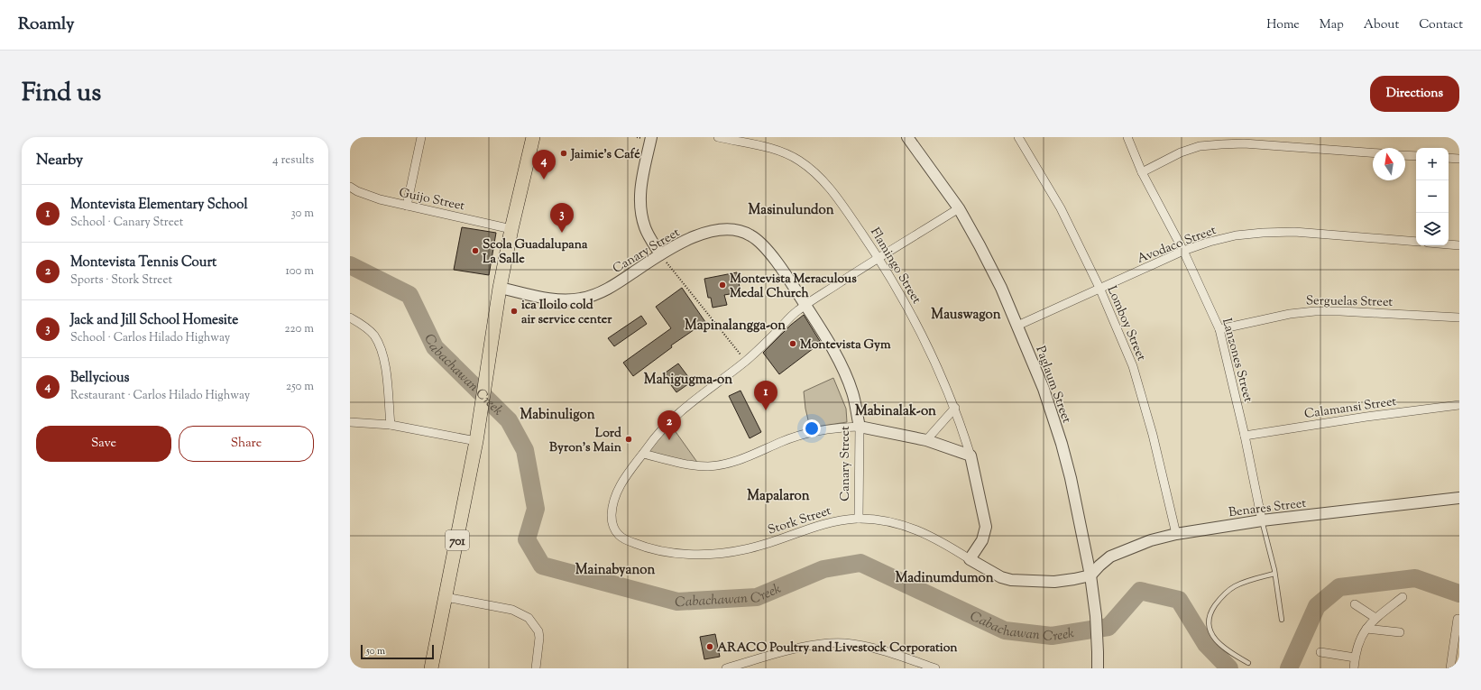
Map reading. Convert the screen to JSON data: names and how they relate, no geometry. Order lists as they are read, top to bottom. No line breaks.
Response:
{"streets":{"main road":["701"],"street":["Guijo Street","Avodaco Street","Canary Street","Flamingo Street","Serguelas Street","Lomboy Street","Lanzones Street","Paglaum Street","Calamansi Street","Benares Street","Stork Street"]},"crossings":[["Guijo Street","701"],["Avodaco Street","Lomboy Street"],["Avodaco Street","Lanzones Street"],["Avodaco Street","Paglaum Street"],["Canary Street","Stork Street"],["Canary Street","701"],["Flamingo Street","Stork Street"],["Serguelas Street","Lanzones Street"],["Lomboy Street","Benares Street"],["Lanzones Street","Calamansi Street"],["Lanzones Street","Benares Street"],["Paglaum Street","Benares Street"],["Paglaum Street","Stork Street"],["Benares Street","Stork Street"]],"districts":["Masinulundon","Mauswagon","Mapinalangga-on","Mahigugma-on","Mabinalak-on","Mabinuligon","Mapalaron","Mainabyanon","Madinumdumon"],"water":["Cabachawan Creek"],"places":["Jaimie's Café","Scola Guadalupana La Salle","Montevista Meraculous Medal Church","ica Iloilo cold air service center","Montevista Gym","Lord Byron's Main","ARACO Poultry and Livestock Corporation"],"scale_bar":"50 m","north":"top","page":{"header":"Roamly","nav":["Home","Map","About","Contact"],"title":"Find us","buttons":["Directions",["Save","Share"]],"heading":["Nearby","4 results"],"map_buttons":["+","−"],"pins":["4","3","1","2"],"list":[{"mark":"1","name":"Montevista Elementary School","note":"School · Canary Street","value":"30 m"},{"mark":"2","name":"Montevista Tennis Court","note":"Sports · Stork Street","value":"100 m"},{"mark":"3","name":"Jack and Jill School Homesite","note":"School · Carlos Hilado Highway","value":"220 m"},{"mark":"4","name":"Bellycious","note":"Restaurant · Carlos Hilado Highway","value":"250 m"}],"scale":"50 m"}}
